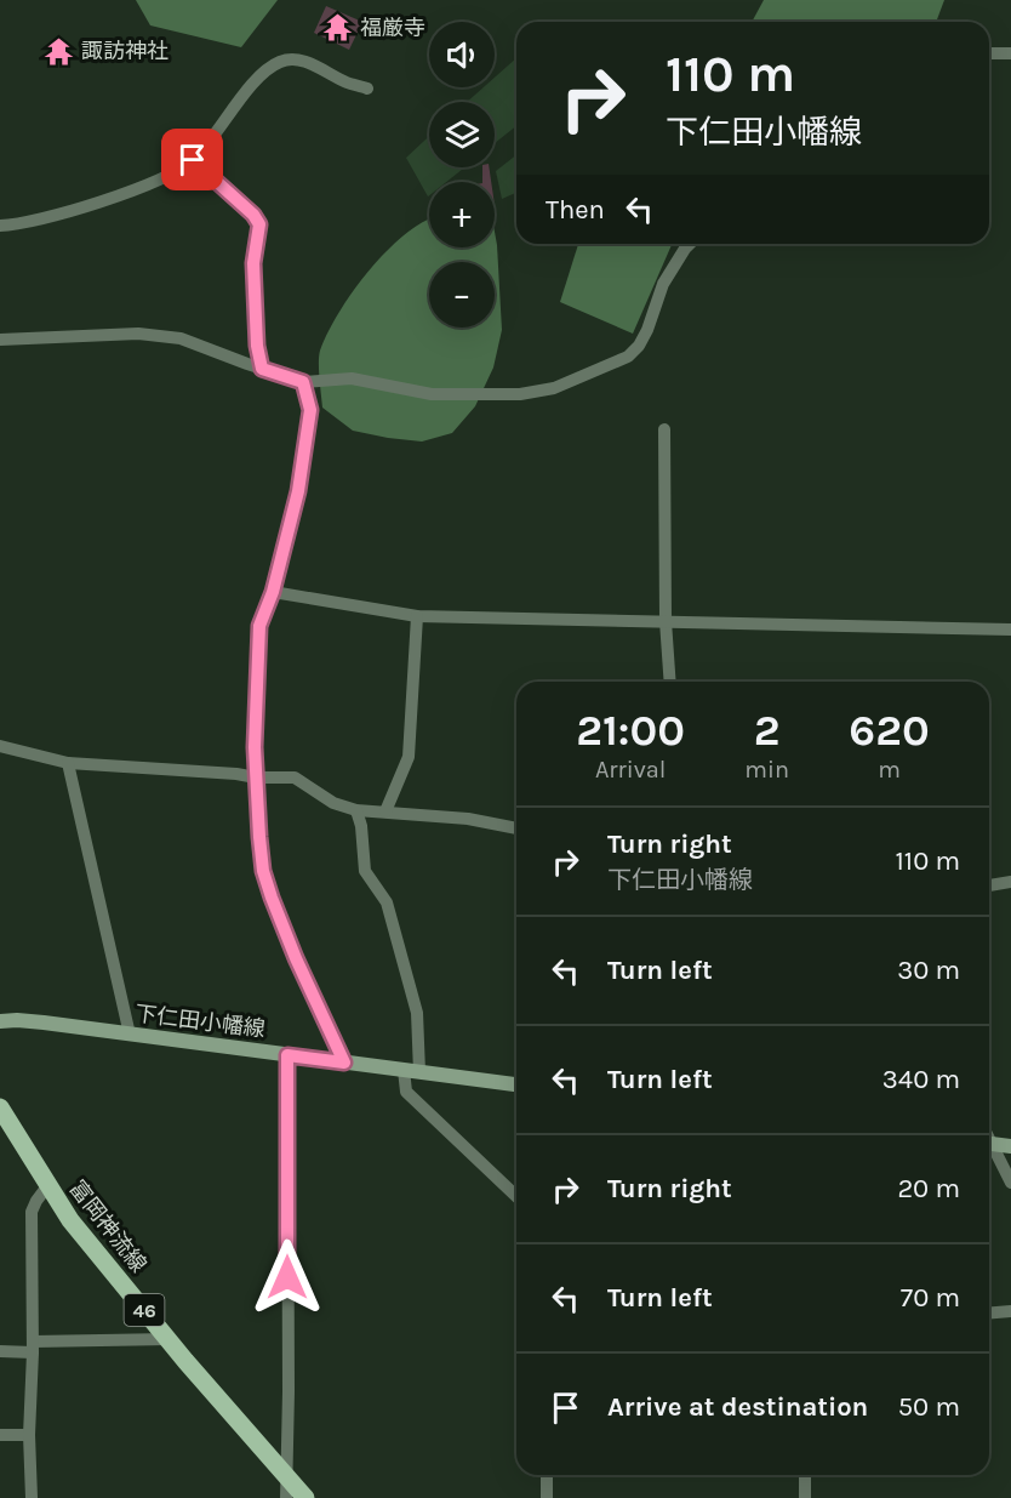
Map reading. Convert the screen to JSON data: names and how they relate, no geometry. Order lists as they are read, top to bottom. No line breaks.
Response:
{"streets":{"main road":["下仁田小幡線","富岡神流線","46"]},"places":{"temple":["福厳寺","諏訪神社"]},"page":{"map_buttons":["+","−"],"turn":["110 m","下仁田小幡線"],"then":"Then","eta":["21:00","Arrival","2","min","620","m"],"list":[{"name":"Turn right","note":"下仁田小幡線","value":"110 m"},{"name":"Turn left","value":"30 m"},{"name":"Turn left","value":"340 m"},{"name":"Turn right","value":"20 m"},{"name":"Turn left","value":"70 m"},{"name":"Arrive at destination","value":"50 m"}]}}
